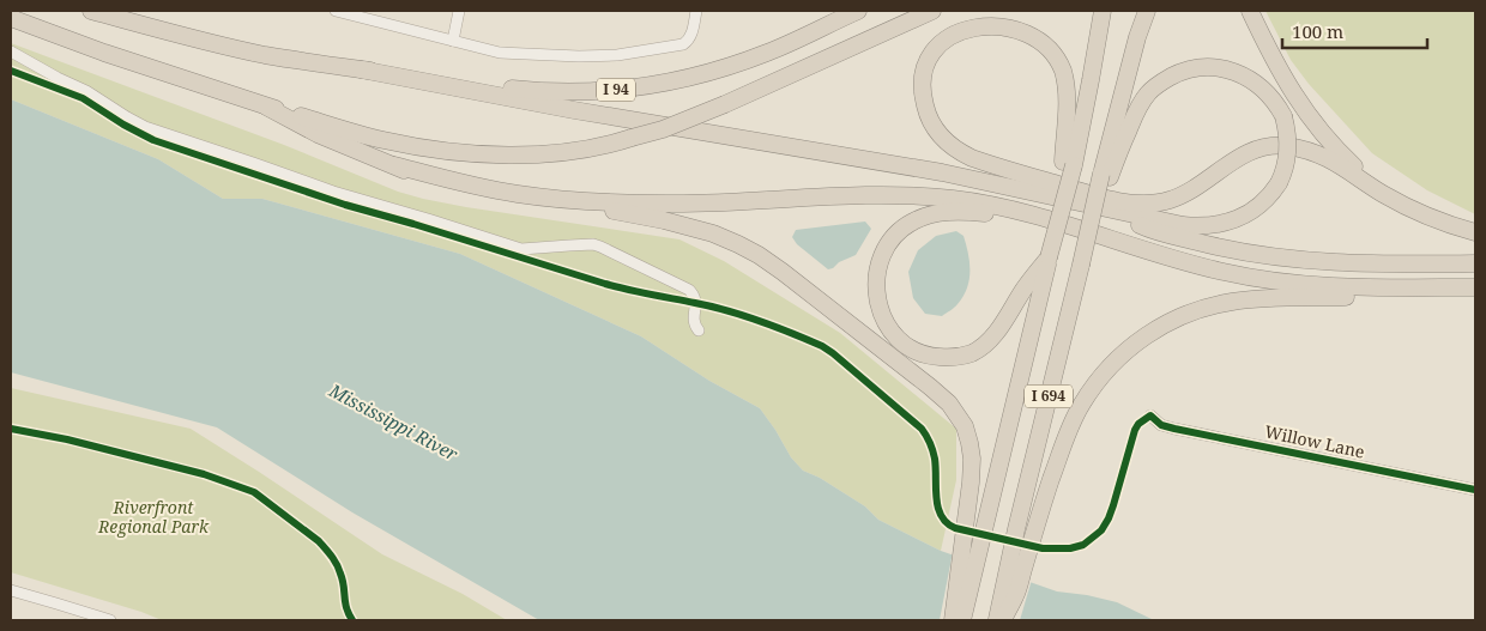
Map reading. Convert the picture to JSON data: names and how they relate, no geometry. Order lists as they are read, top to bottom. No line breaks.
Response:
{"streets":{"highway":["I 94","I 694"],"street":["Willow Lane"]},"water":["Mississippi River"],"parks":["Riverfront Regional Park"],"scale_bar":"100 m"}
